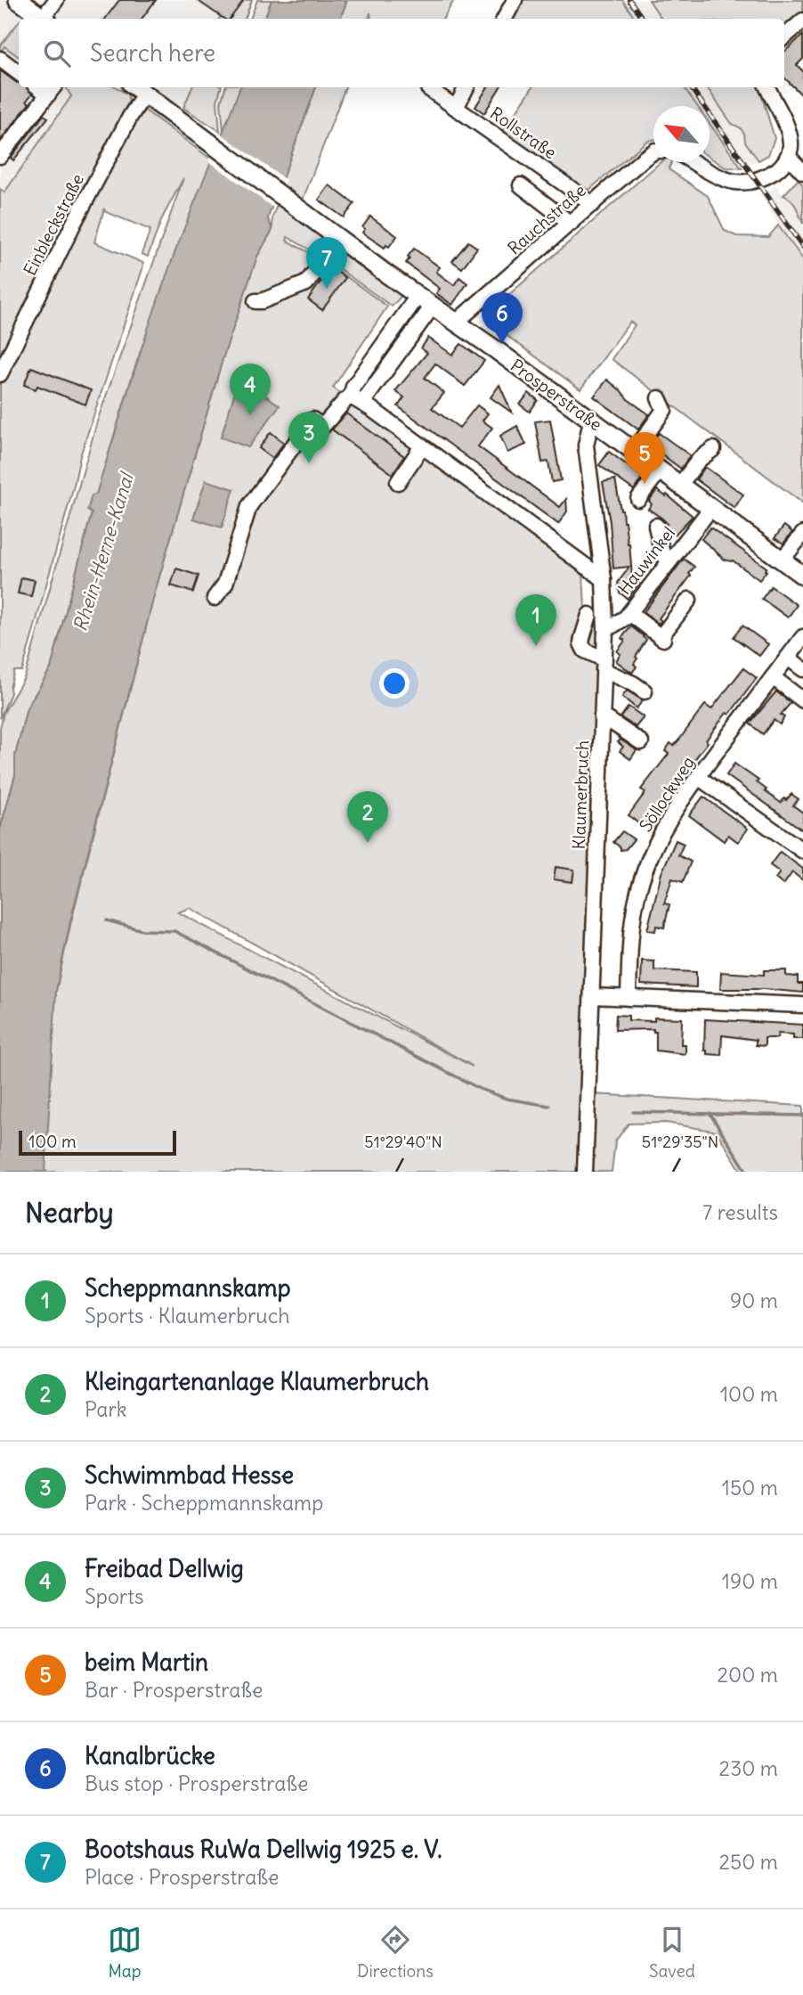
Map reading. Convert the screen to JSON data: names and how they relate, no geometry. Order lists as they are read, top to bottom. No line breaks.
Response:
{"streets":{"main road":["Prosperstraße"],"street":["Rollstraße","Rauchstraße","Einbleckstraße","Hauwinkel","Söllockweg","Klaumerbruch"]},"crossings":[["Rollstraße","Rauchstraße"],["Rauchstraße","Prosperstraße"],["Einbleckstraße","Prosperstraße"],["Prosperstraße","Hauwinkel"],["Prosperstraße","Klaumerbruch"],["Hauwinkel","Klaumerbruch"]],"water":["Rhein-Herne-Kanal"],"scale_bar":"100 m","north":"top left","page":{"search":"Search here","pins":["7","6","4","3","5","1","2"],"scale":"100 m","heading":["Nearby","7 results"],"list":[{"mark":"1","name":"Scheppmannskamp","note":"Sports · Klaumerbruch","value":"90 m"},{"mark":"2","name":"Kleingartenanlage Klaumerbruch","note":"Park","value":"100 m"},{"mark":"3","name":"Schwimmbad Hesse","note":"Park · Scheppmannskamp","value":"150 m"},{"mark":"4","name":"Freibad Dellwig","note":"Sports","value":"190 m"},{"mark":"5","name":"beim Martin","note":"Bar · Prosperstraße","value":"200 m"},{"mark":"6","name":"Kanalbrücke","note":"Bus stop · Prosperstraße","value":"230 m"},{"mark":"7","name":"Bootshaus RuWa Dellwig 1925 e. V.","note":"Place · Prosperstraße","value":"250 m"}],"nav":["Map","Directions","Saved"]},"coordinates":["51°29'40\"N","51°29'35\"N"]}
